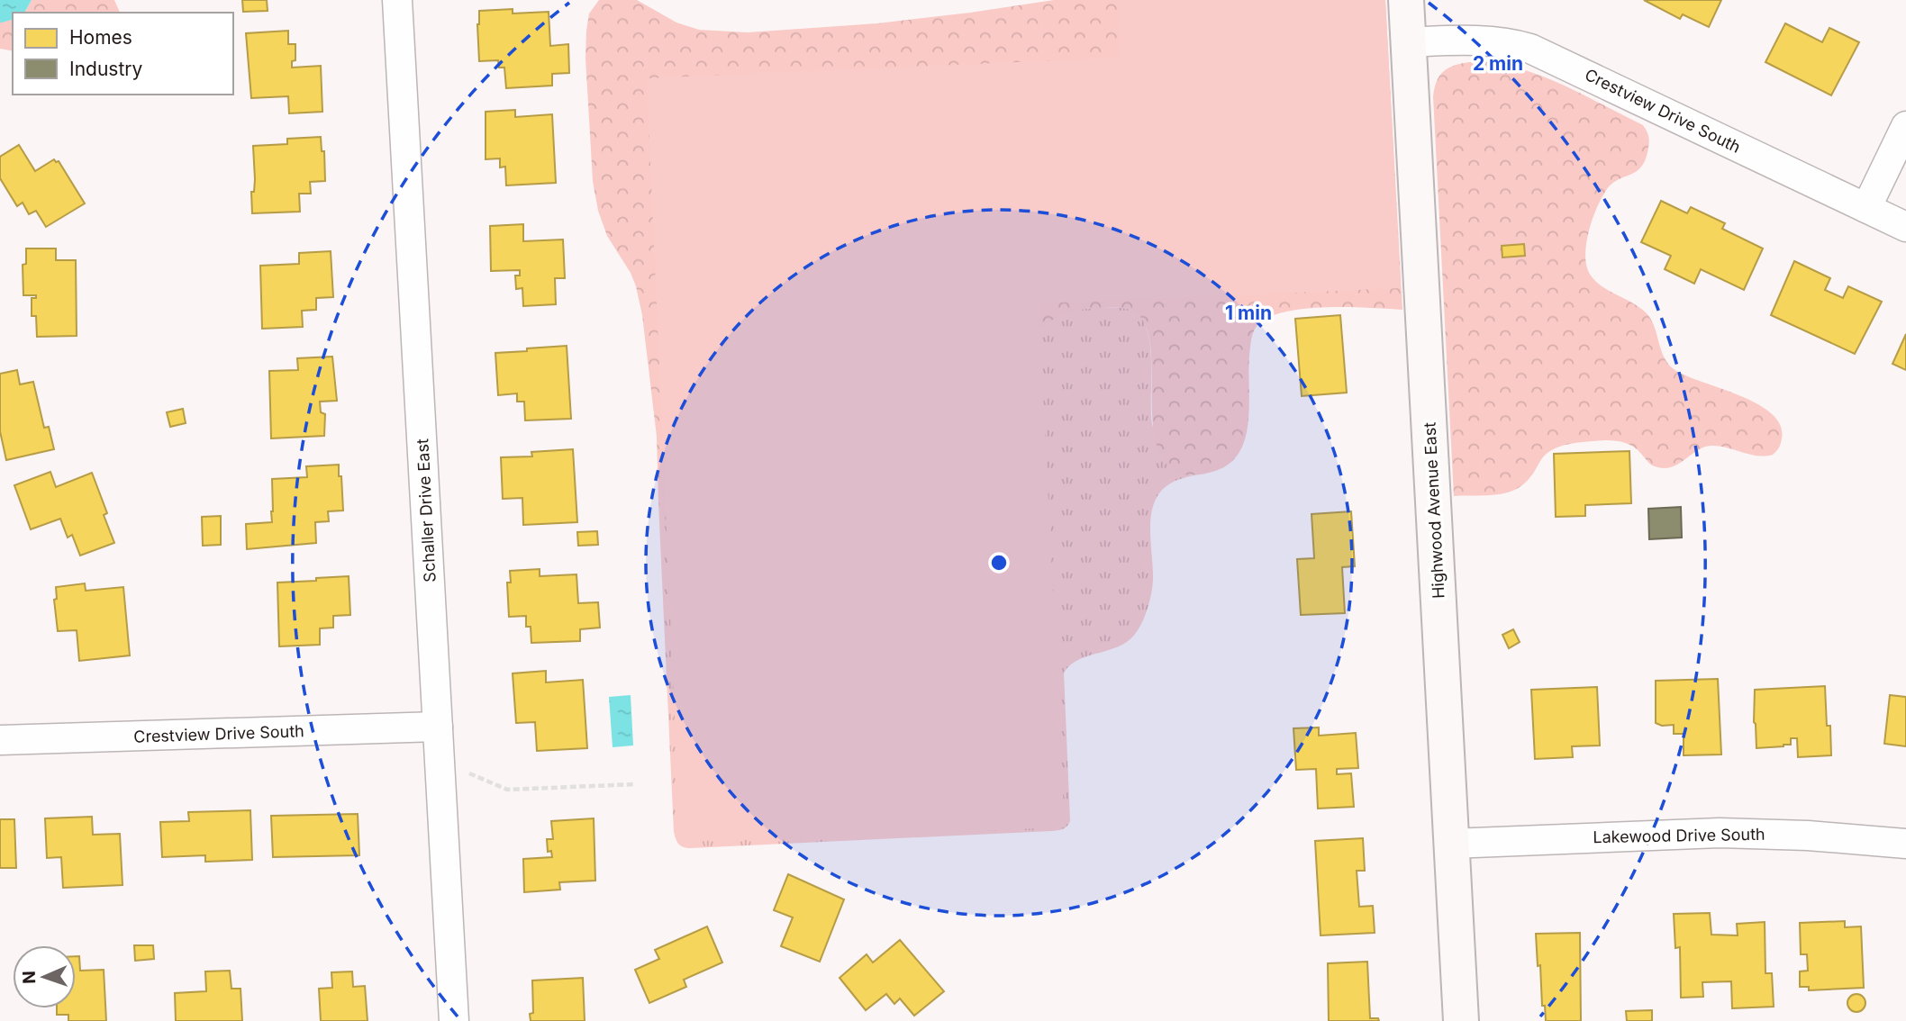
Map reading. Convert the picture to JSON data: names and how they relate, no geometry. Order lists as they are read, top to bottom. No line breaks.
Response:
{"streets":{"street":["Crestview Drive South","Schaller Drive East","Highwood Avenue East","Lakewood Drive South"]},"crossings":[["Crestview Drive South","Schaller Drive East"],["Crestview Drive South","Highwood Avenue East"],["Highwood Avenue East","Lakewood Drive South"]],"legend":["Homes","Industry"],"north":"left","rings":["2 min","1 min"]}
